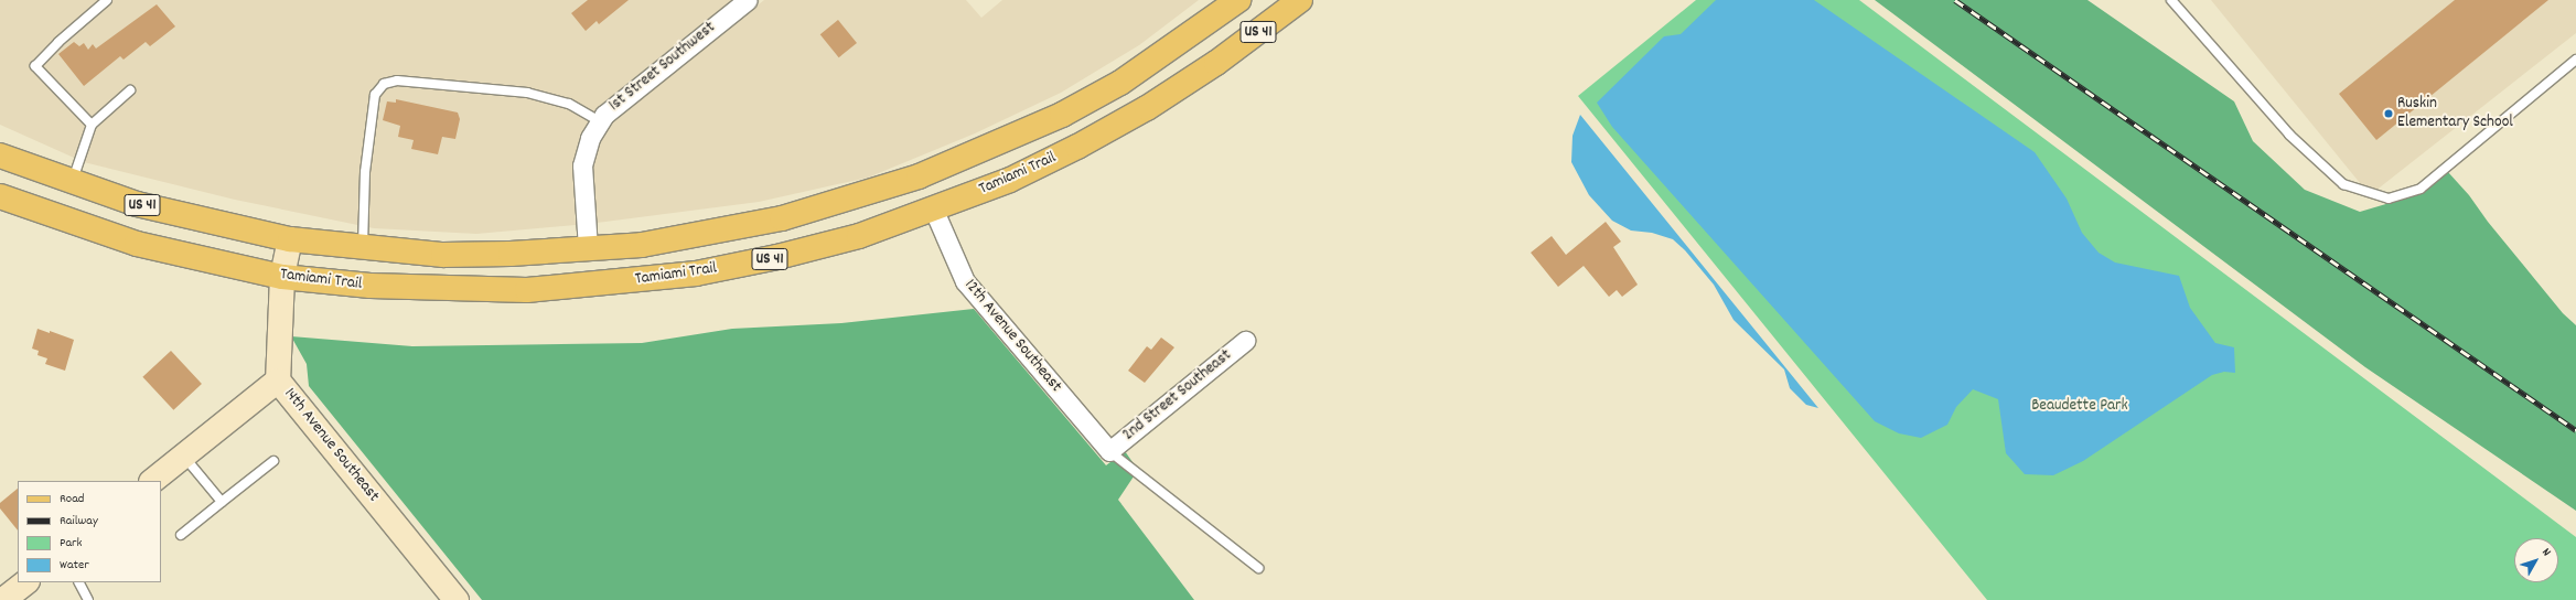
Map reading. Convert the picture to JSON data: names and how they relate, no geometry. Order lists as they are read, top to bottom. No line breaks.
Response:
{"streets":{"main road":["US 41","Tamiami Trail"],"street":["1st Street Southwest","12th Avenue Southeast","2nd Street Southeast","14th Avenue Southeast"]},"crossings":[["1st Street Southwest","Tamiami Trail"],["Tamiami Trail","12th Avenue Southeast"],["Tamiami Trail","14th Avenue Southeast"],["12th Avenue Southeast","2nd Street Southeast"]],"parks":["Beaudette Park"],"places":["Ruskin Elementary School"],"legend":["Road","Railway","Park","Water"],"north":"top right"}
